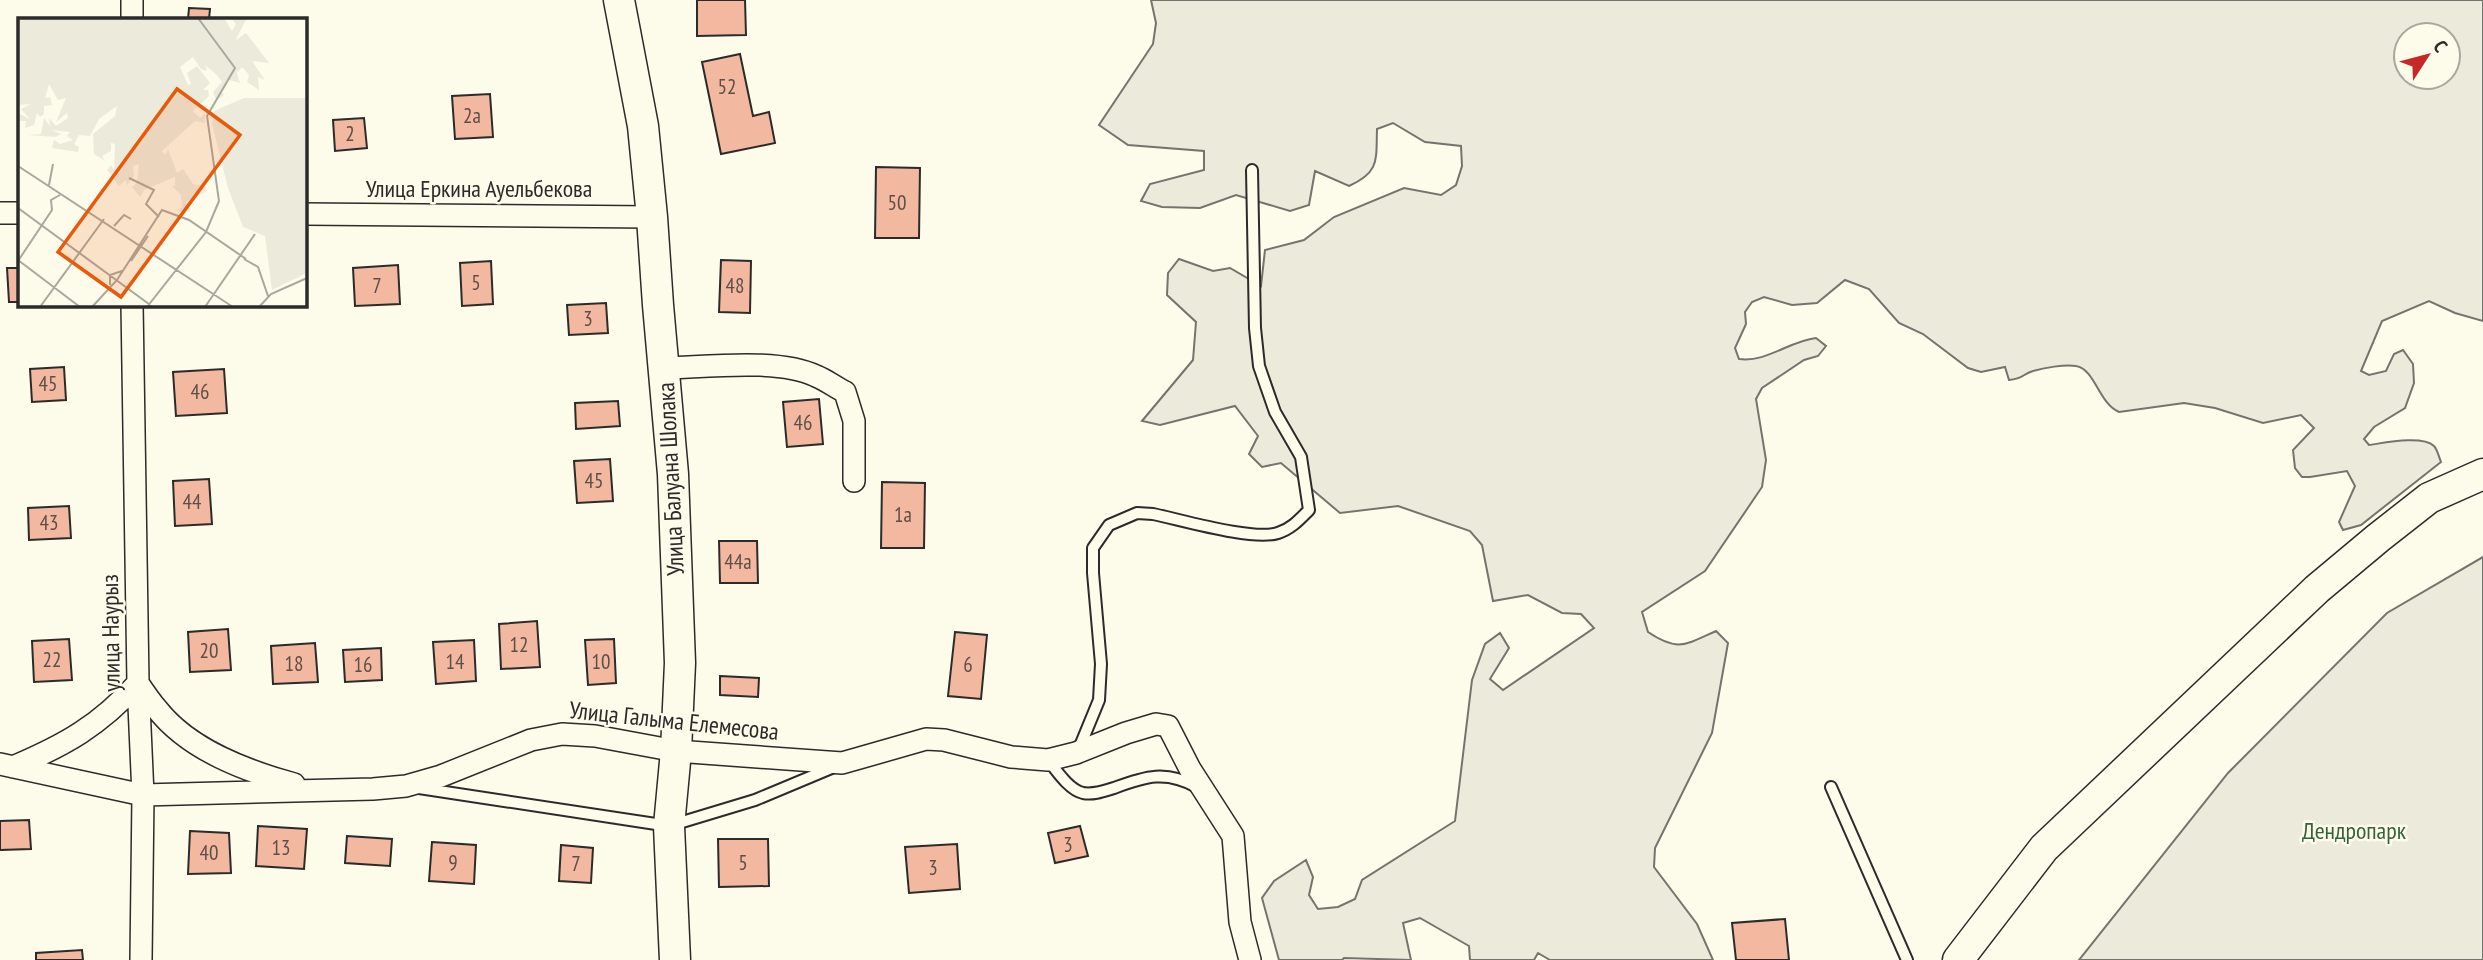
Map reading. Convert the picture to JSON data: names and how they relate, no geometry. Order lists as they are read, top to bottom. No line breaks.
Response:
{"streets":{"street":["Улица Еркина Ауельбекова","Улица Балуана Шолака","улица Наурыз","Улица Галыма Елемесова"]},"crossings":[["Улица Еркина Ауельбекова","Улица Балуана Шолака"],["Улица Балуана Шолака","Улица Галыма Елемесова"],["улица Наурыз","Улица Галыма Елемесова"]],"parks":["Дендропарк"],"house_numbers":["52","2а","2","50","5","7","48","3","45","46","46","45","44","1а","43","44а","12","20","22","14","10","18","16","6","3","13","40","9","5","7","3"],"north":"top right"}
